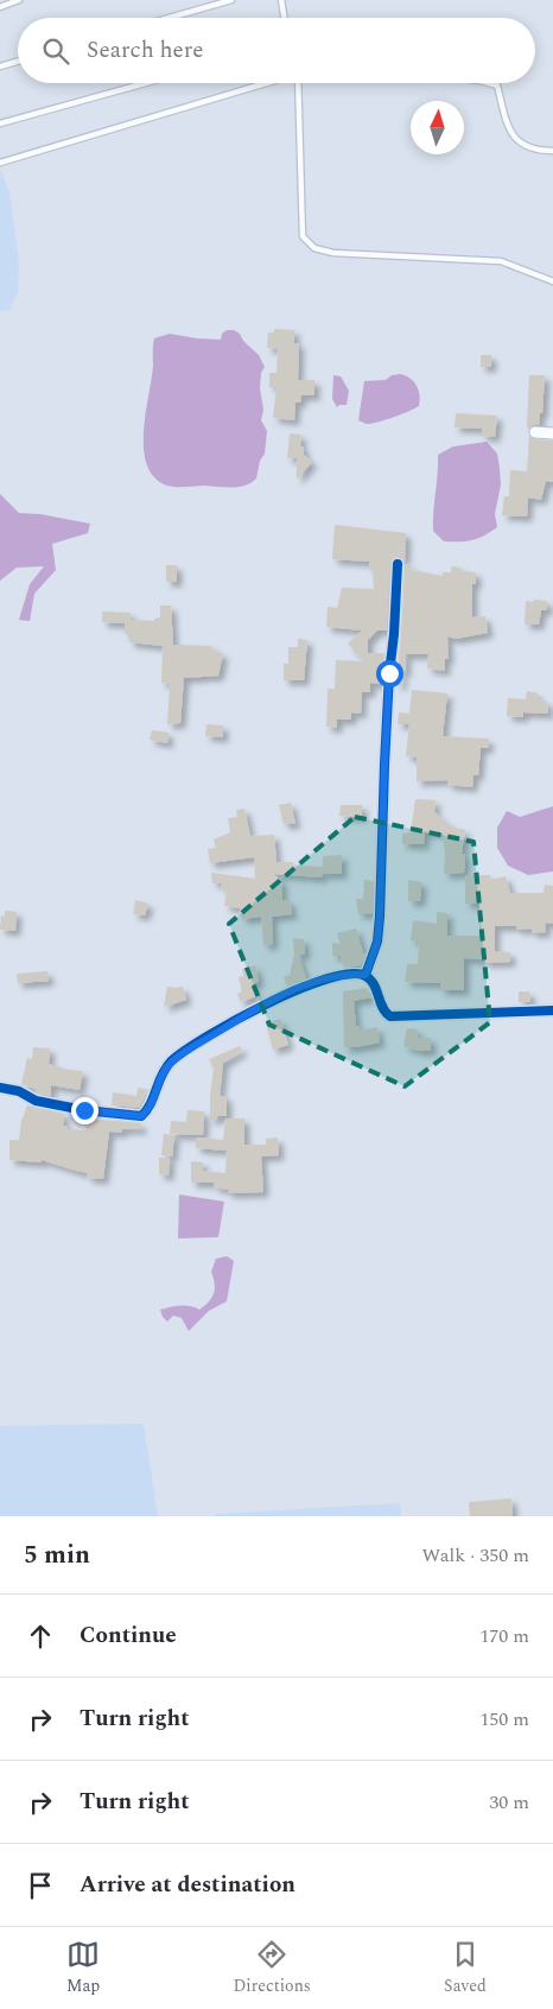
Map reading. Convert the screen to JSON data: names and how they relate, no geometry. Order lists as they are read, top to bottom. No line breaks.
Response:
{"north":"top","page":{"search":"Search here","heading":["5 min","Walk · 350 m"],"list":[["Continue","170 m"],["Turn right","150 m"],["Turn right","30 m"],"Arrive at destination"],"nav":["Map","Directions","Saved"]}}
